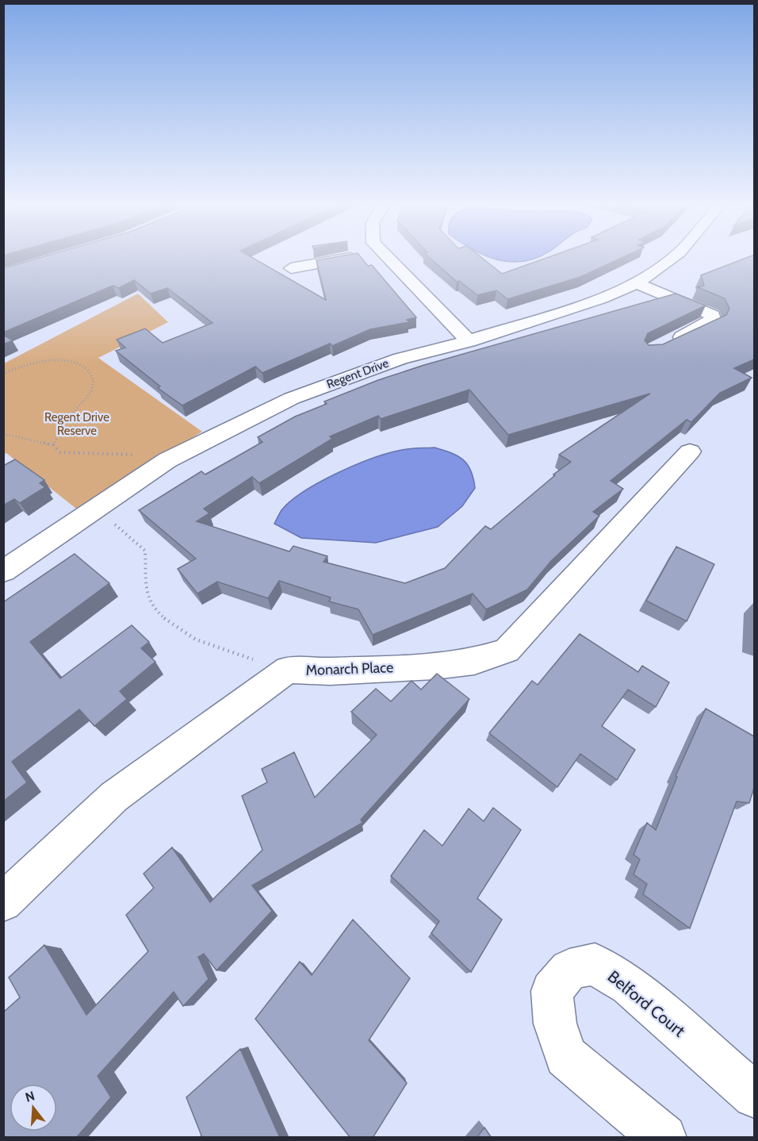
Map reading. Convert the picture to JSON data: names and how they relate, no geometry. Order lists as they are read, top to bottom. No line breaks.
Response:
{"streets":{"street":["Regent Drive","Monarch Place","Belford Court"]},"parks":["Regent Drive Reserve"],"north":"top"}
